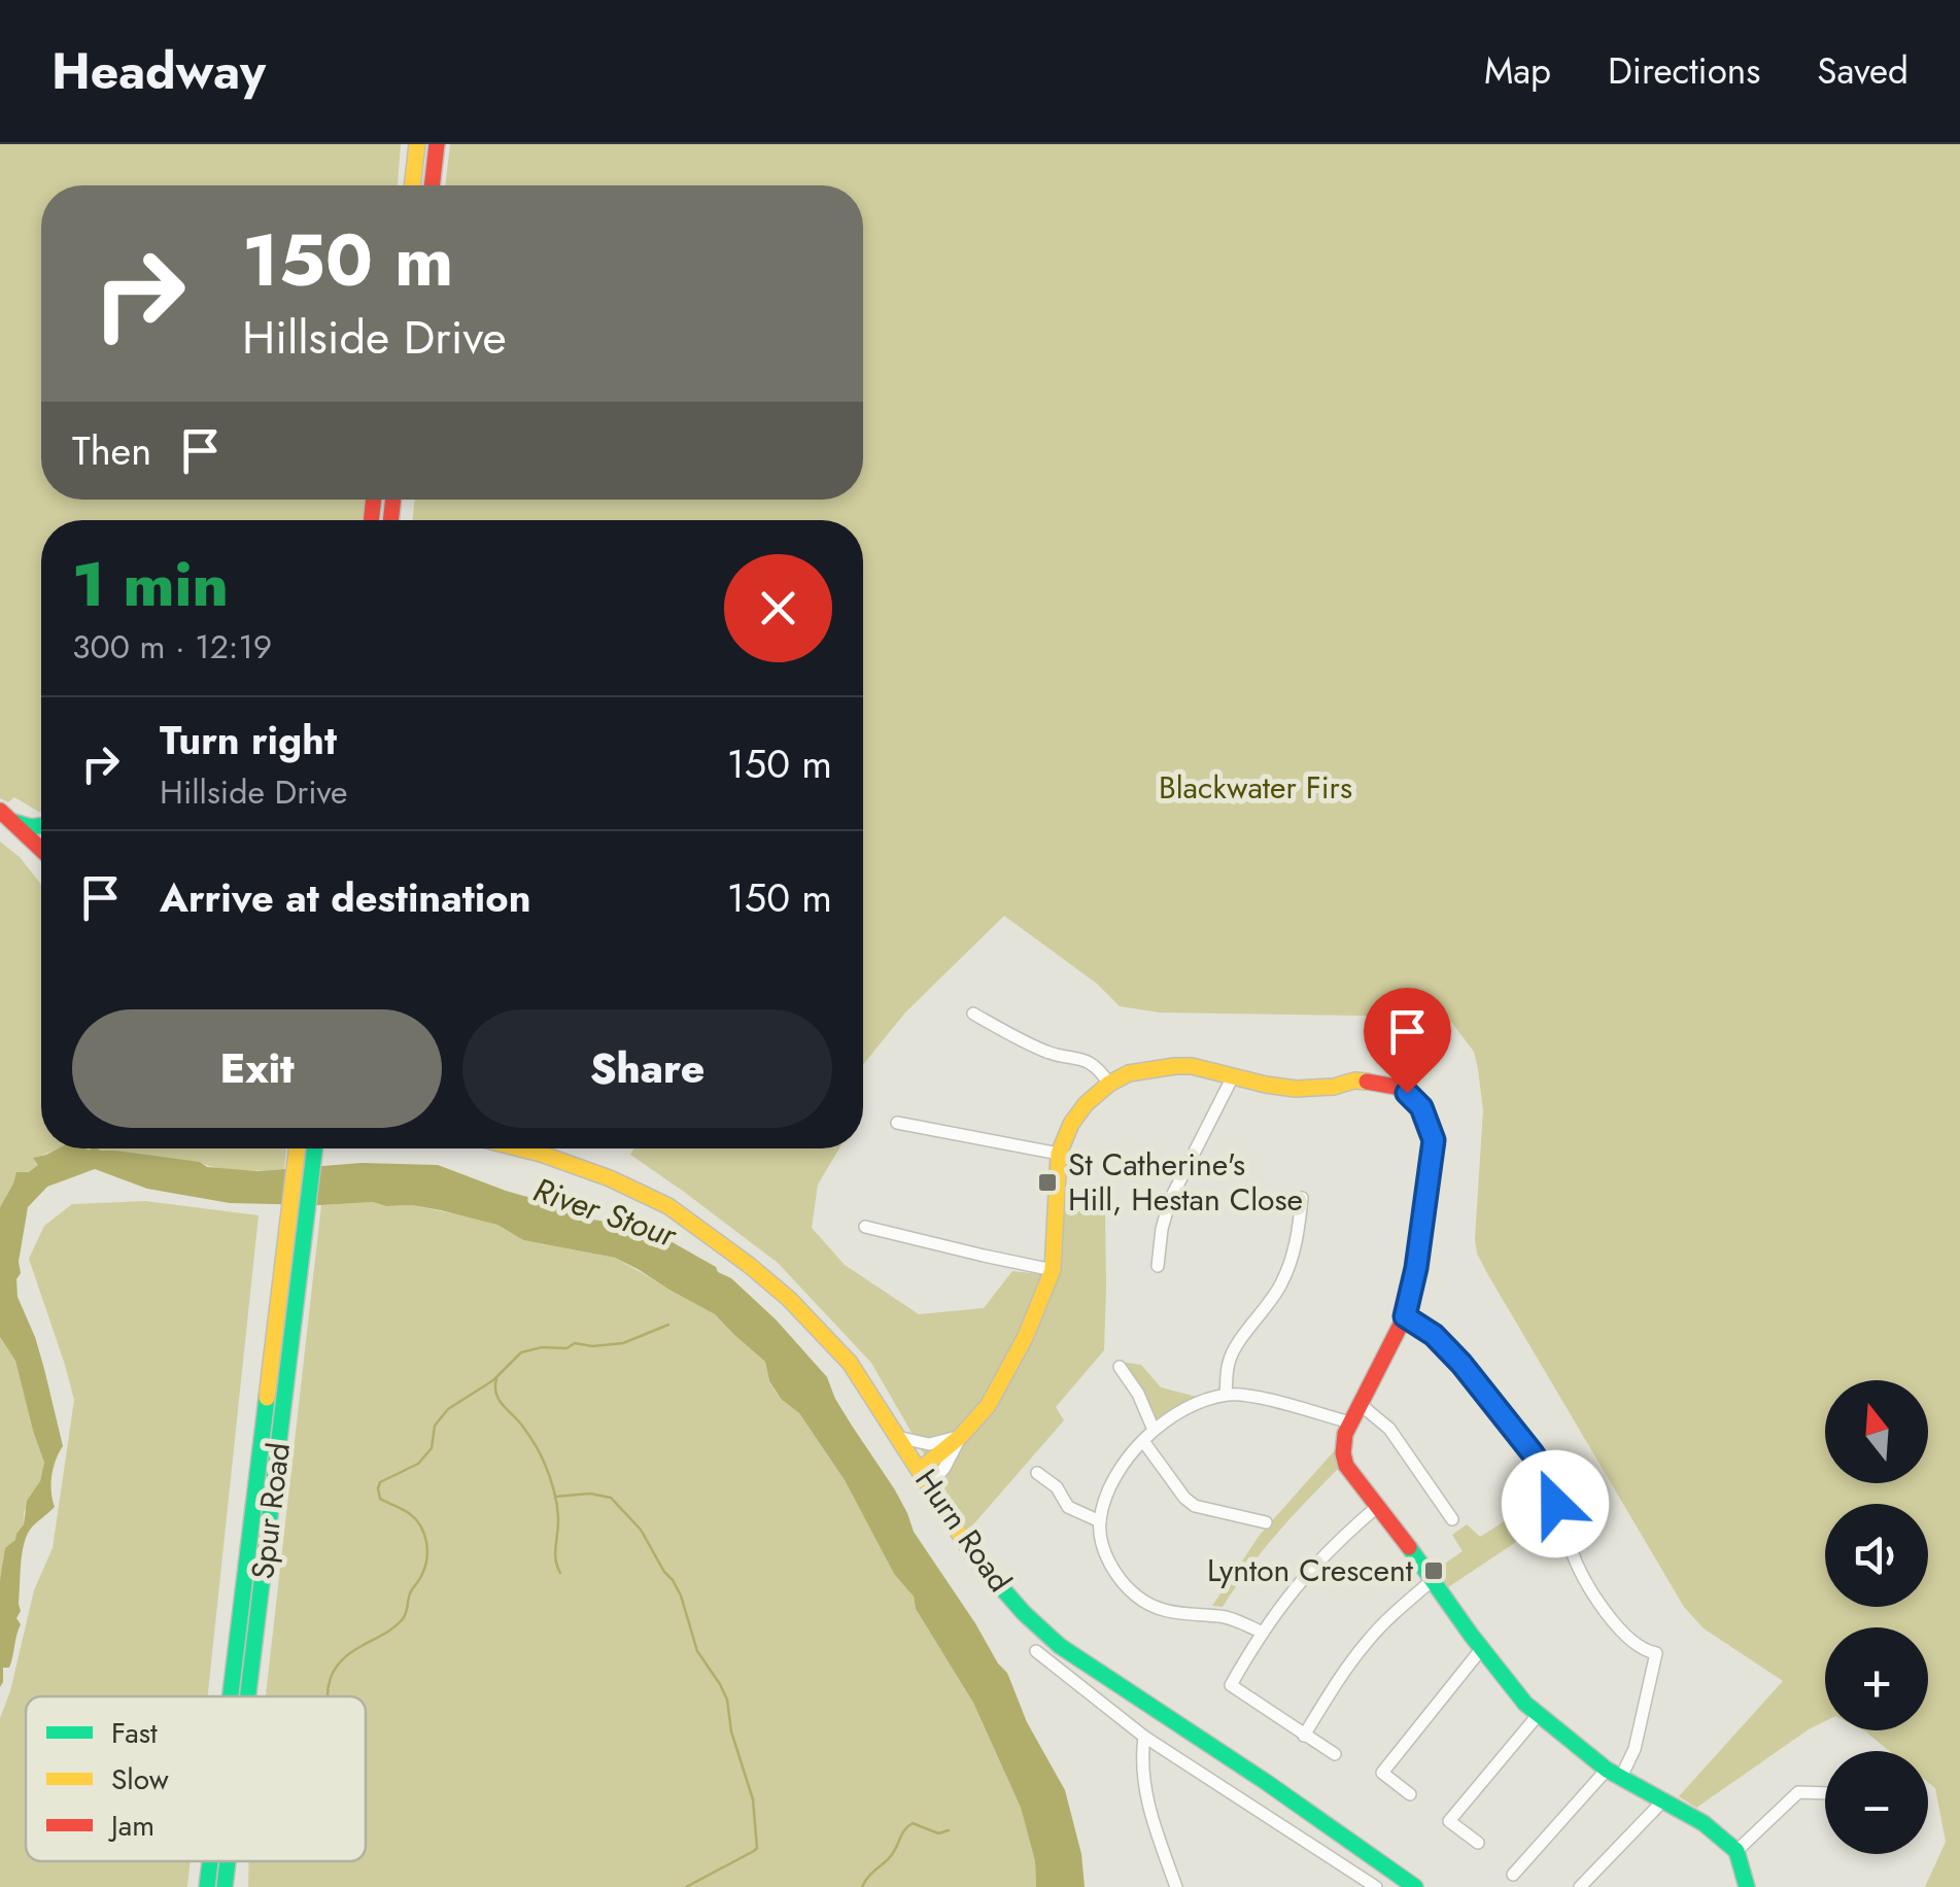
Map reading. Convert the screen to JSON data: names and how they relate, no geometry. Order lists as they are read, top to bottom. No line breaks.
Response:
{"streets":{"main road":["Spur Road","Hurn Road"]},"water":["River Stour"],"parks":["Blackwater Firs"],"places":{"transit":["St Catherine's Hill, Hestan Close","Lynton Crescent"]},"legend":["Fast","Slow","Jam"],"north":"top","page":{"header":"Headway","nav":["Map","Directions","Saved"],"turn":["150 m","Hillside Drive"],"then":"Then","heading":["1 min","300 m · 12:19"],"list":[{"name":"Turn right","note":"Hillside Drive","value":"150 m"},{"name":"Arrive at destination","value":"150 m"}],"buttons":["Exit","Share"],"map_buttons":["+","−"]}}
